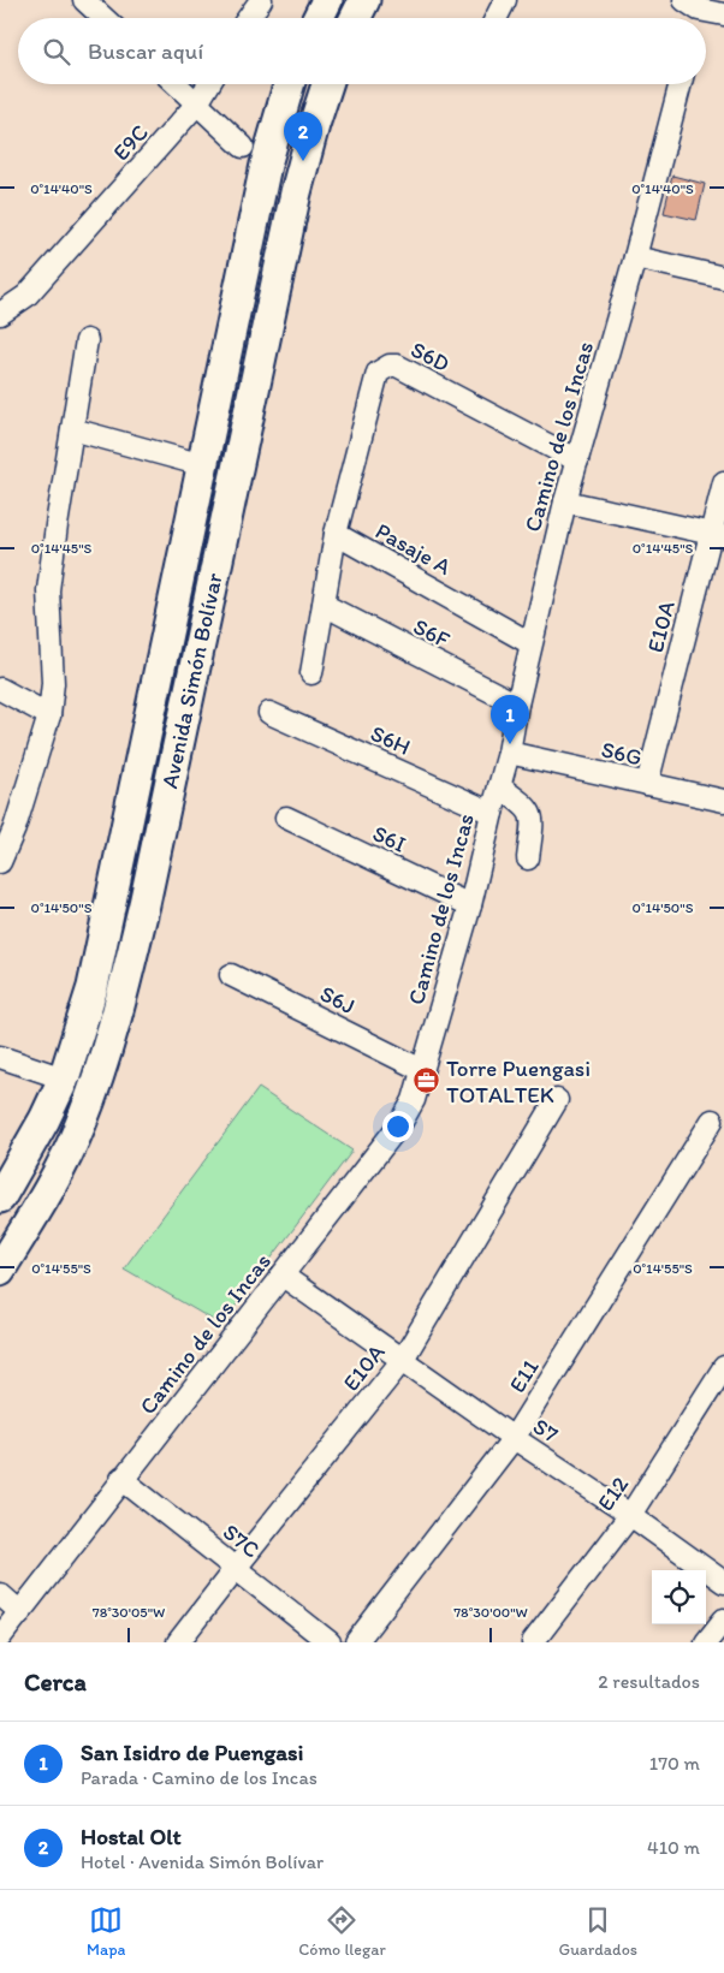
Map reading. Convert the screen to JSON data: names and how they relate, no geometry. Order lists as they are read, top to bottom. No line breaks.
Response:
{"streets":{"highway":["Avenida Simón Bolívar"],"street":["E9C","S6D","Camino de los Incas","Pasaje A","E10A","S6F","S6H","S6G","S6I","S6J","E11","S7","E12","S7C"]},"crossings":[["S6D","Camino de los Incas"],["S6D","Pasaje A"],["Camino de los Incas","Pasaje A"],["Camino de los Incas","S6F"],["Camino de los Incas","S6H"],["Camino de los Incas","S6G"],["Camino de los Incas","S6I"],["Camino de los Incas","S6J"],["Camino de los Incas","S7"],["Camino de los Incas","S7C"],["E10A","S6G"],["E10A","S7"],["E10A","S7C"],["E11","S7"],["S7","E12"]],"places":{"office":["Torre Puengasi TOTALTEK"]},"page":{"search":"Buscar aquí","pins":["2","1"],"heading":["Cerca","2 resultados"],"list":[{"mark":"1","name":"San Isidro de Puengasi","note":"Parada · Camino de los Incas","value":"170 m"},{"mark":"2","name":"Hostal Olt","note":"Hotel · Avenida Simón Bolívar","value":"410 m"}],"nav":["Mapa","Cómo llegar","Guardados"]},"coordinates":["0°14'40\"S","0°14'45\"S","0°14'50\"S","0°14'55\"S","78°30'05\"W","78°30'00\"W"]}
